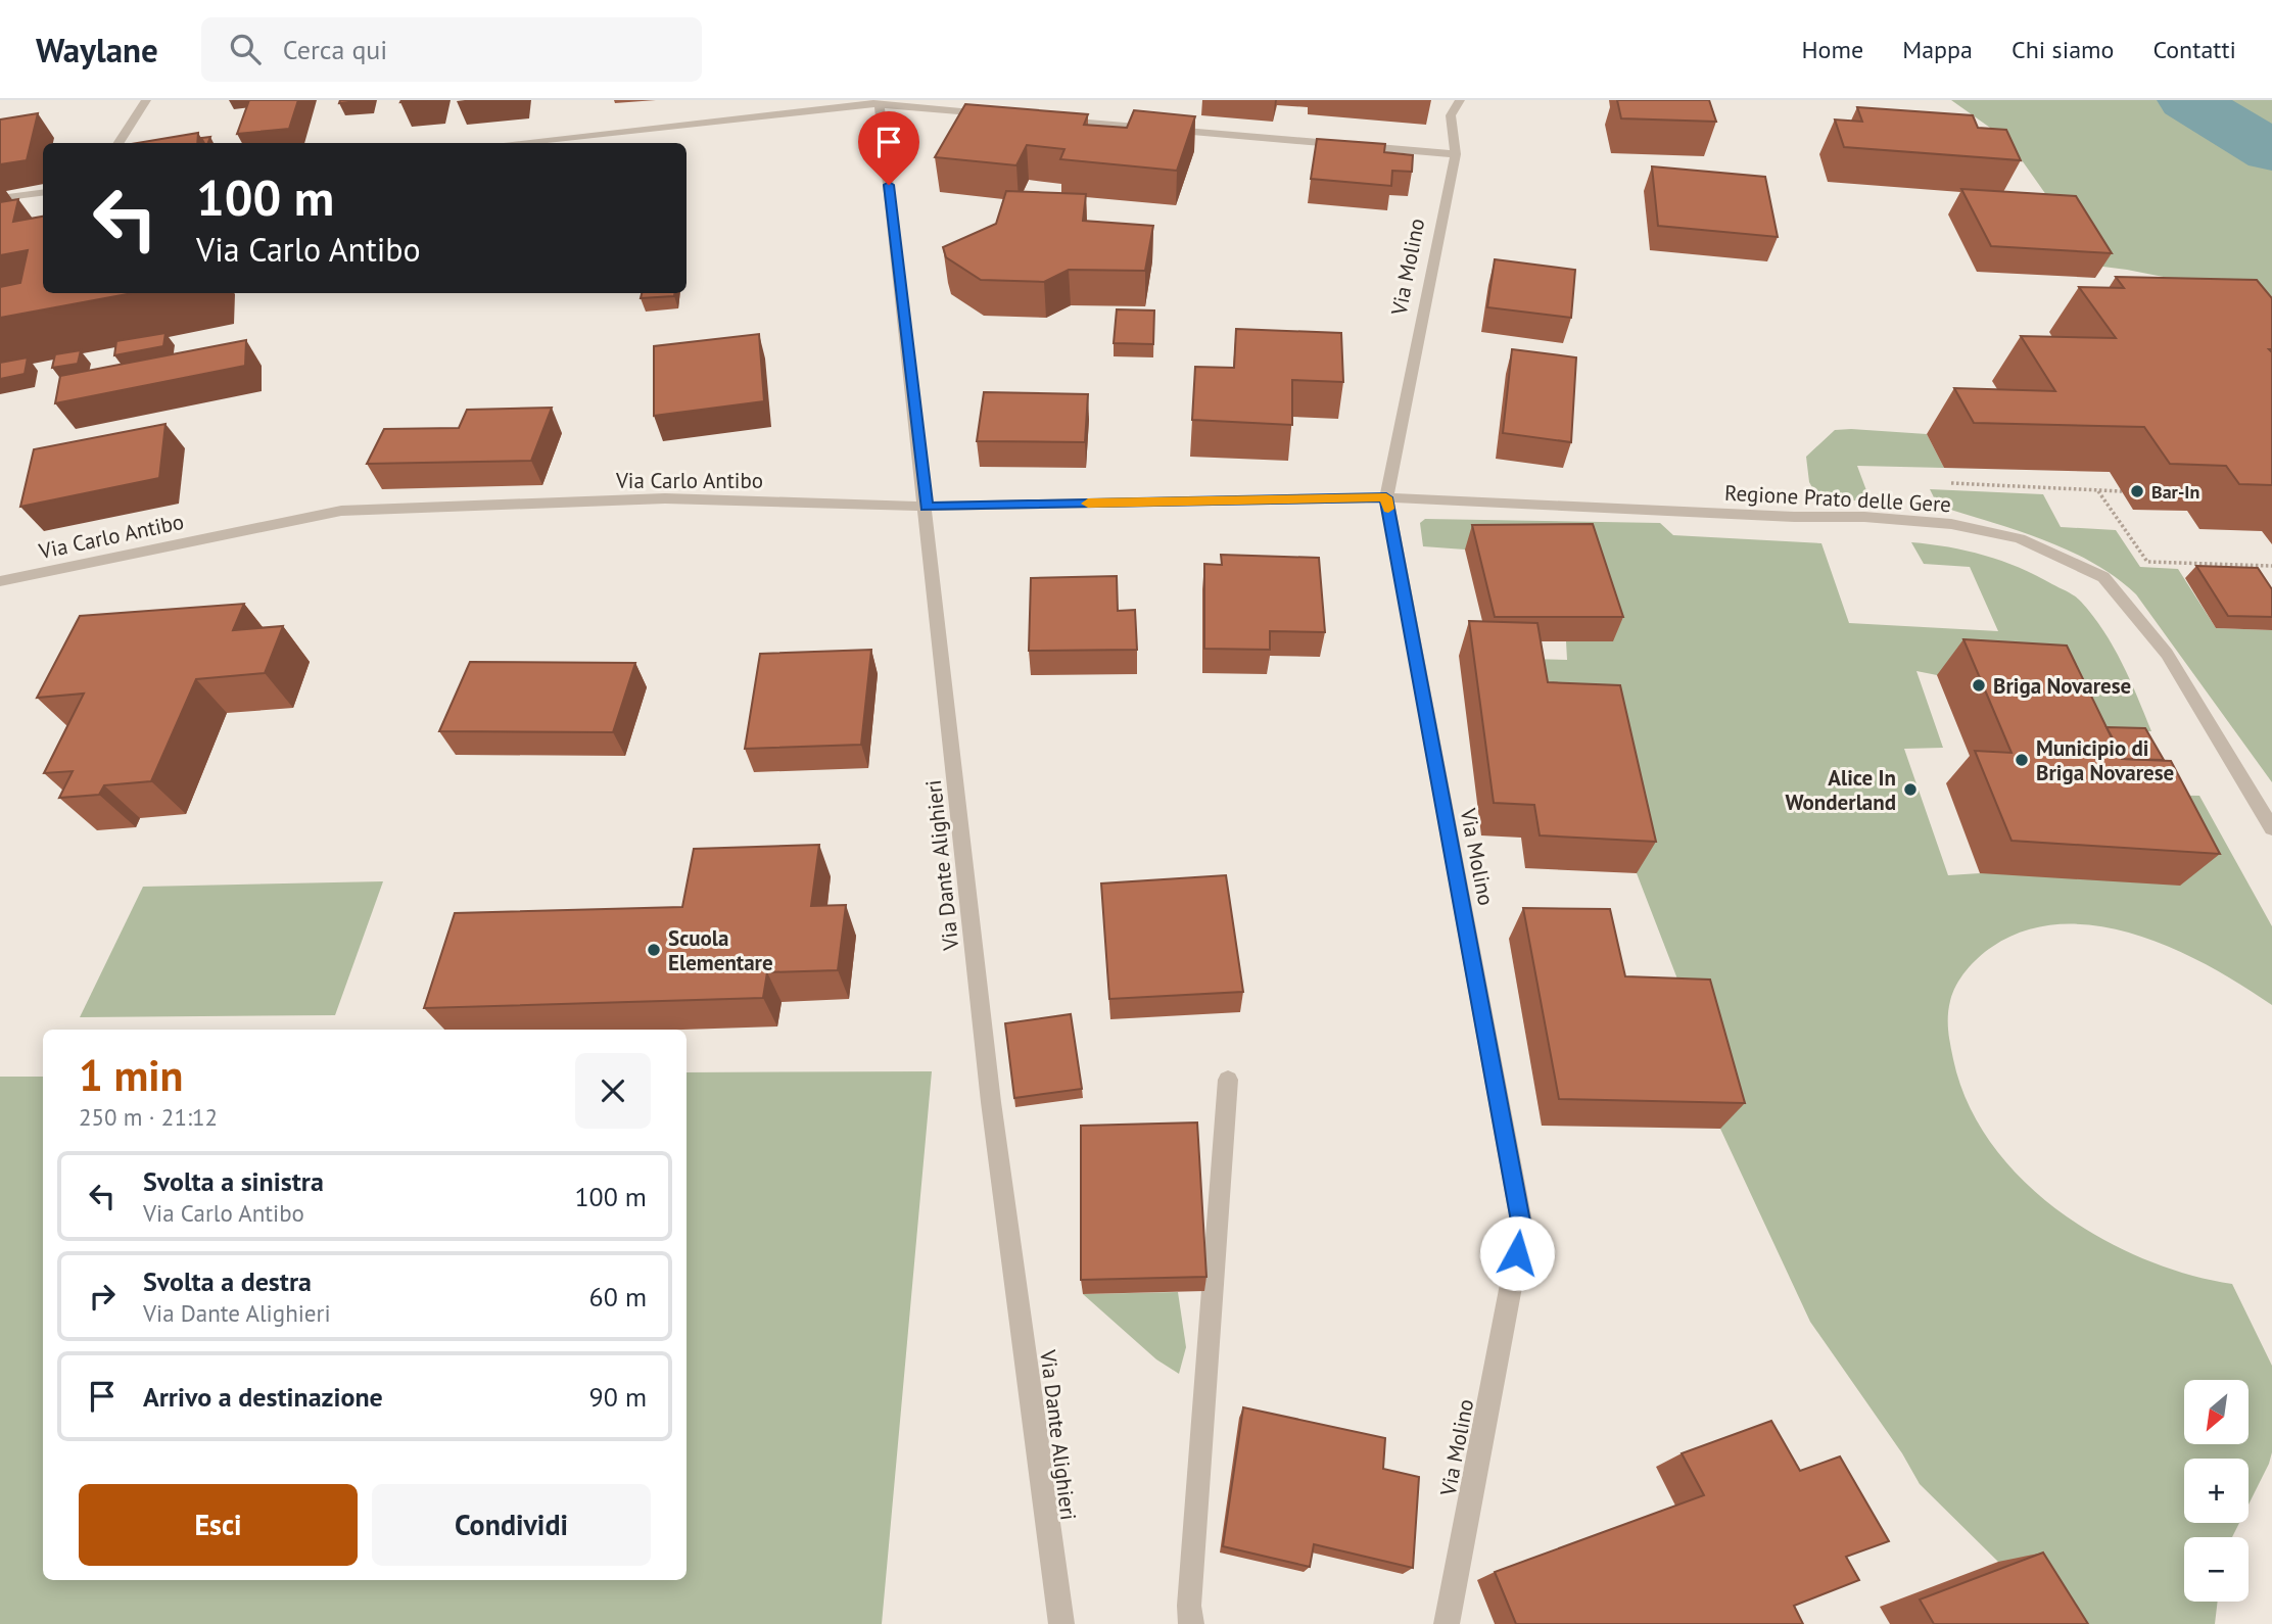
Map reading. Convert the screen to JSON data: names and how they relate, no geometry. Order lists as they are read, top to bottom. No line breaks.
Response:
{"streets":{"street":["Via Molino","Via Carlo Antibo","Regione Prato delle Gere","Via Dante Alighieri"]},"crossings":[["Via Molino","Via Carlo Antibo"],["Via Molino","Regione Prato delle Gere"],["Via Carlo Antibo","Regione Prato delle Gere"],["Via Carlo Antibo","Via Dante Alighieri"]],"places":["Bar-In","Briga Novarese","Municipio di Briga Novarese","Alice In Wonderland","Scuola Elementare"],"north":"bottom left","page":{"header":"Waylane","search":"Cerca qui","nav":["Home","Mappa","Chi siamo","Contatti"],"turn":["100 m","Via Carlo Antibo"],"heading":["1 min","250 m · 21:12"],"list":[{"name":"Svolta a sinistra","note":"Via Carlo Antibo","value":"100 m"},{"name":"Svolta a destra","note":"Via Dante Alighieri","value":"60 m"},{"name":"Arrivo a destinazione","value":"90 m"}],"map_buttons":["+","−"],"buttons":["Esci","Condividi"]}}
